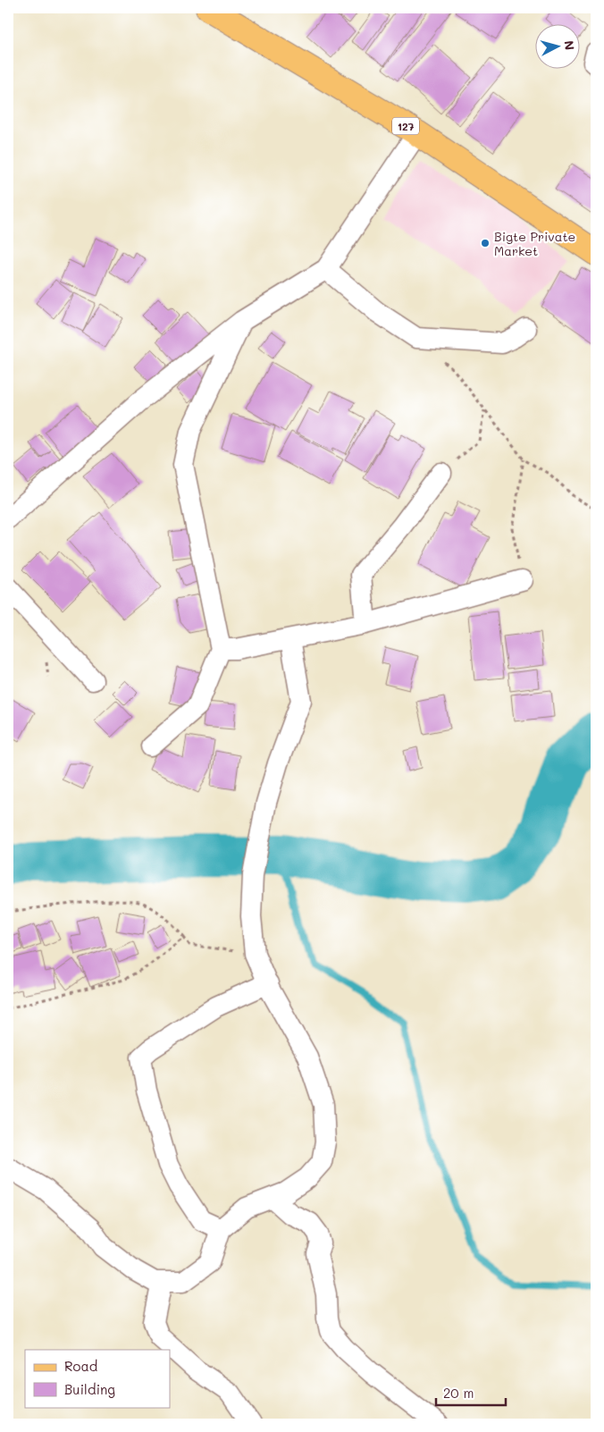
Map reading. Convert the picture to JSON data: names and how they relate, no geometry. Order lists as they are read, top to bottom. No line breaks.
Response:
{"streets":{"main road":["127"]},"places":["Bigte Private Market"],"legend":["Road","Building"],"scale_bar":"20 m","north":"right"}
